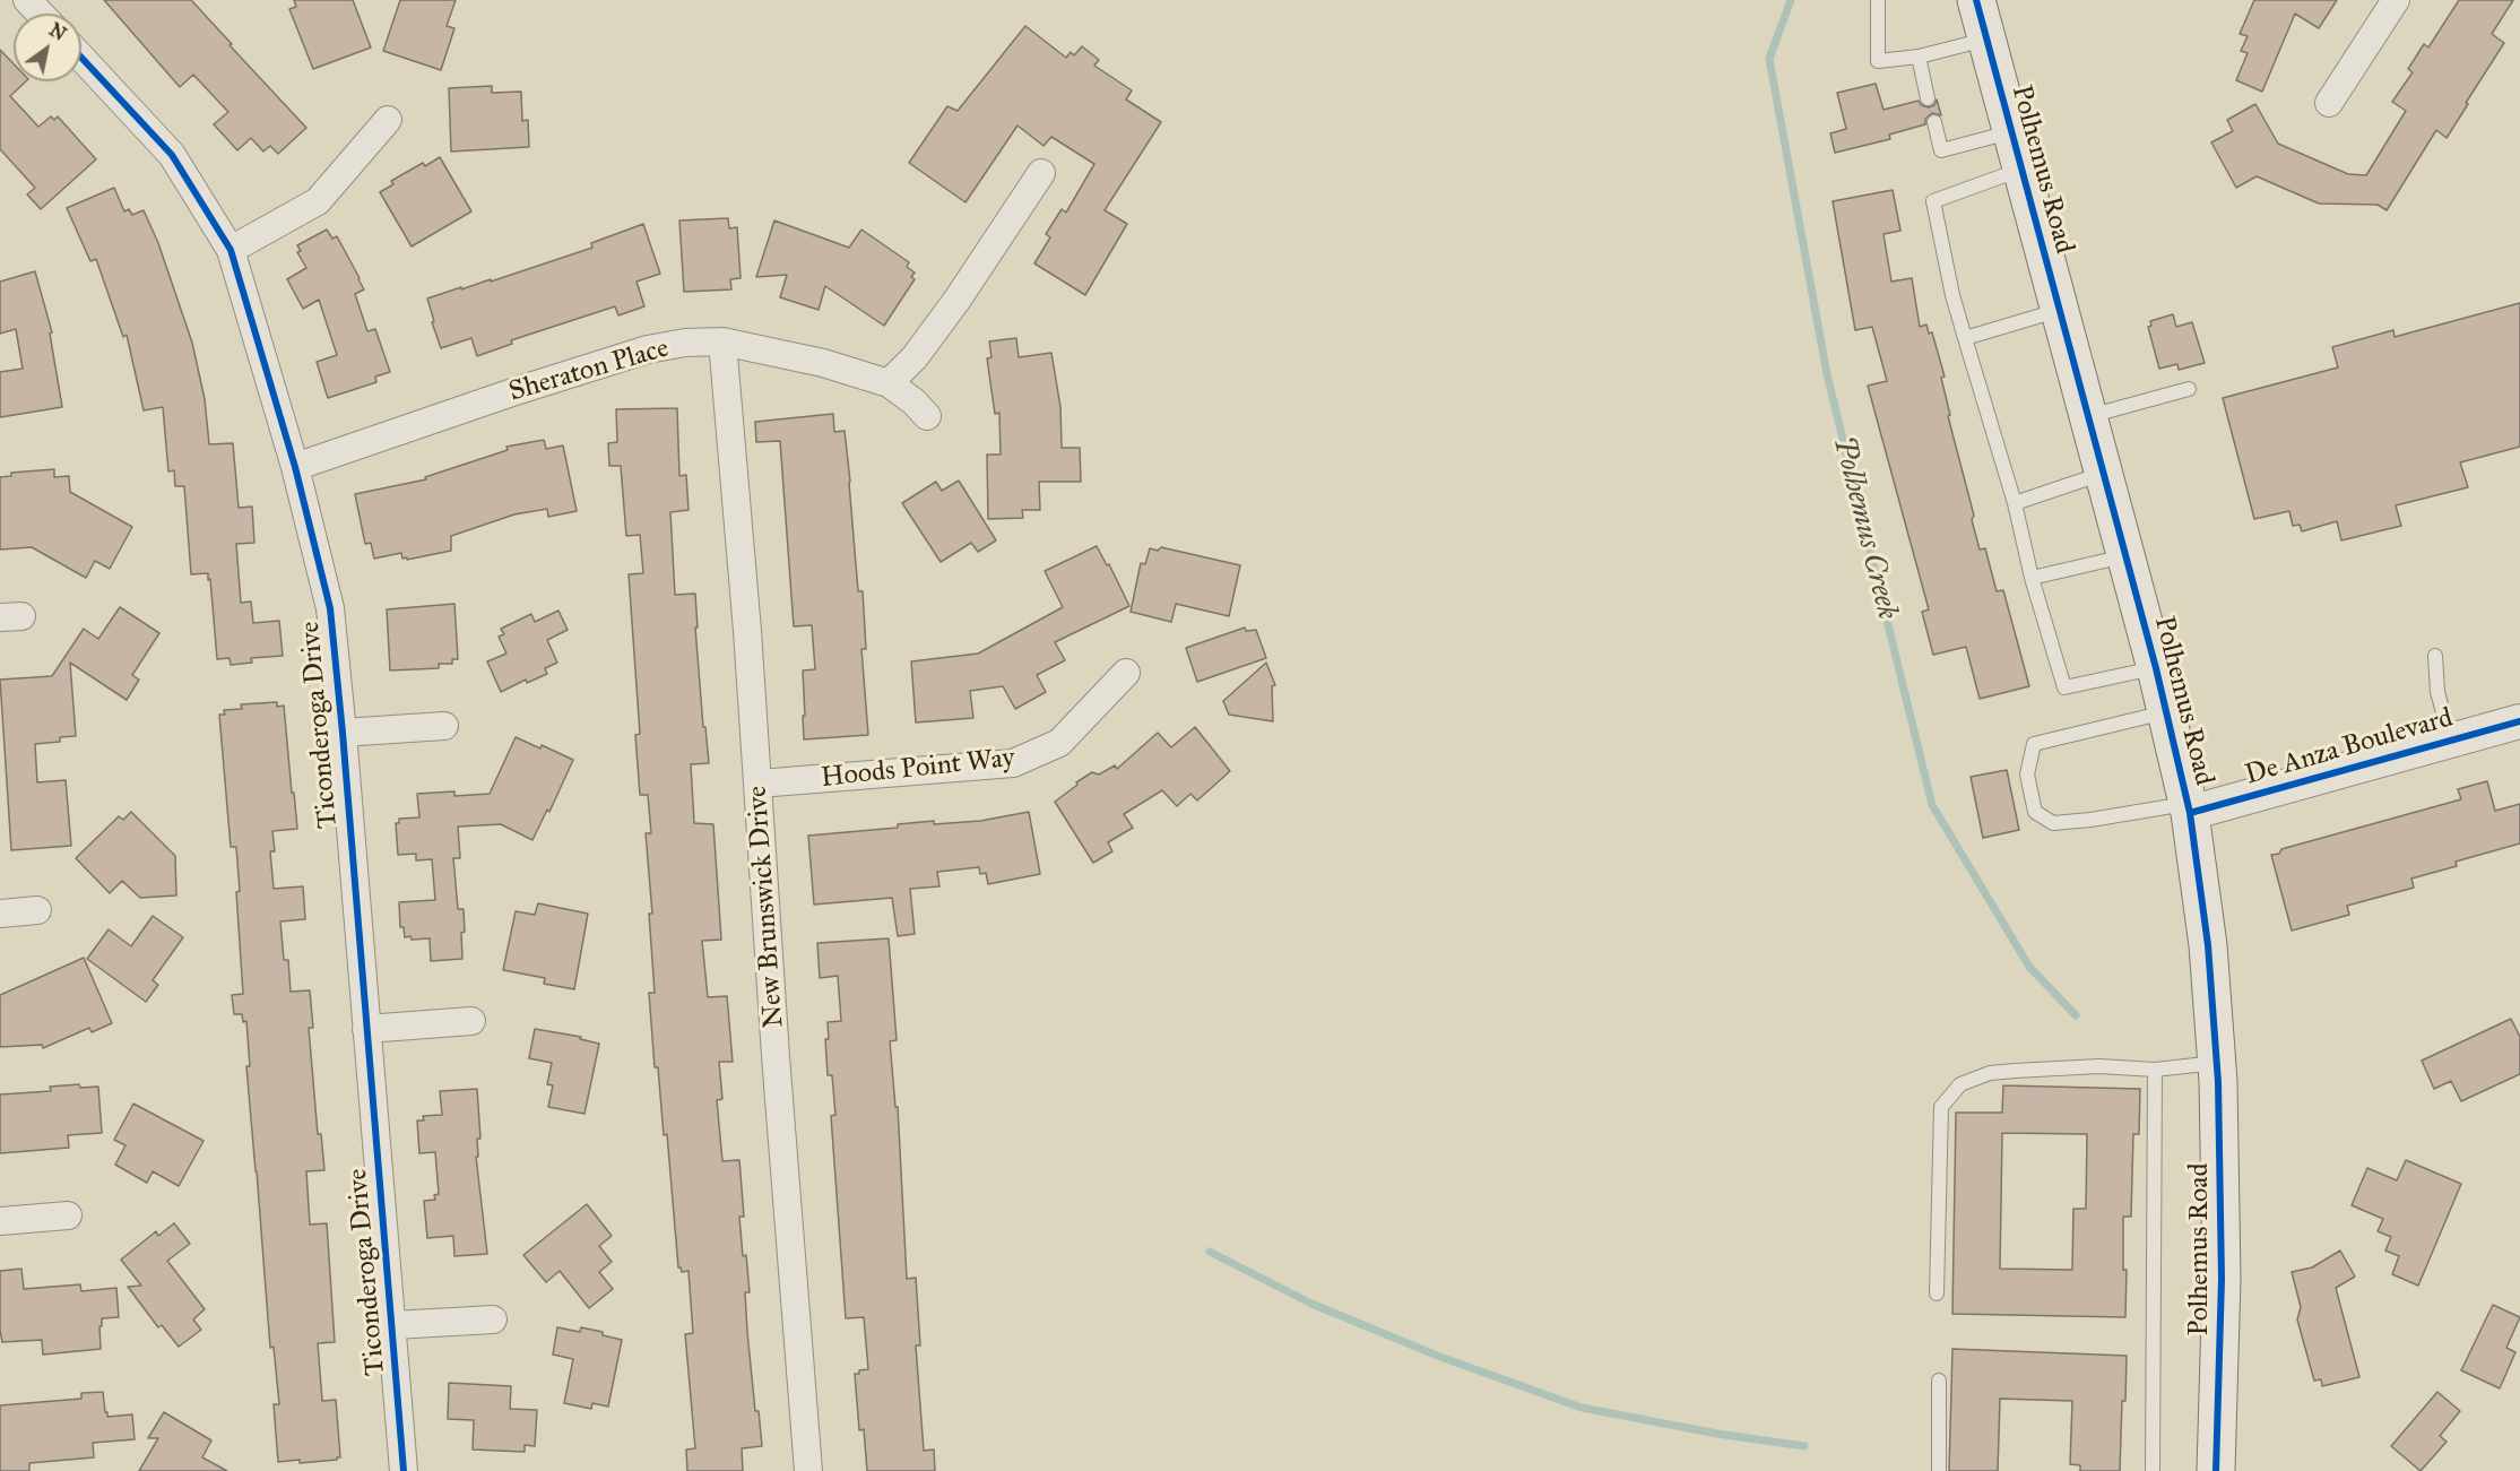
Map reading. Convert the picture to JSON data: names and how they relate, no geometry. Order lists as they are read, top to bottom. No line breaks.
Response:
{"streets":{"main road":["Polhemus Road"],"street":["Sheraton Place","Ticonderoga Drive","De Anza Boulevard","Hoods Point Way","New Brunswick Drive"]},"crossings":[["Polhemus Road","De Anza Boulevard"],["Sheraton Place","Ticonderoga Drive"],["Sheraton Place","New Brunswick Drive"],["Hoods Point Way","New Brunswick Drive"]],"water":["Polhemus Creek"],"north":"top right"}
